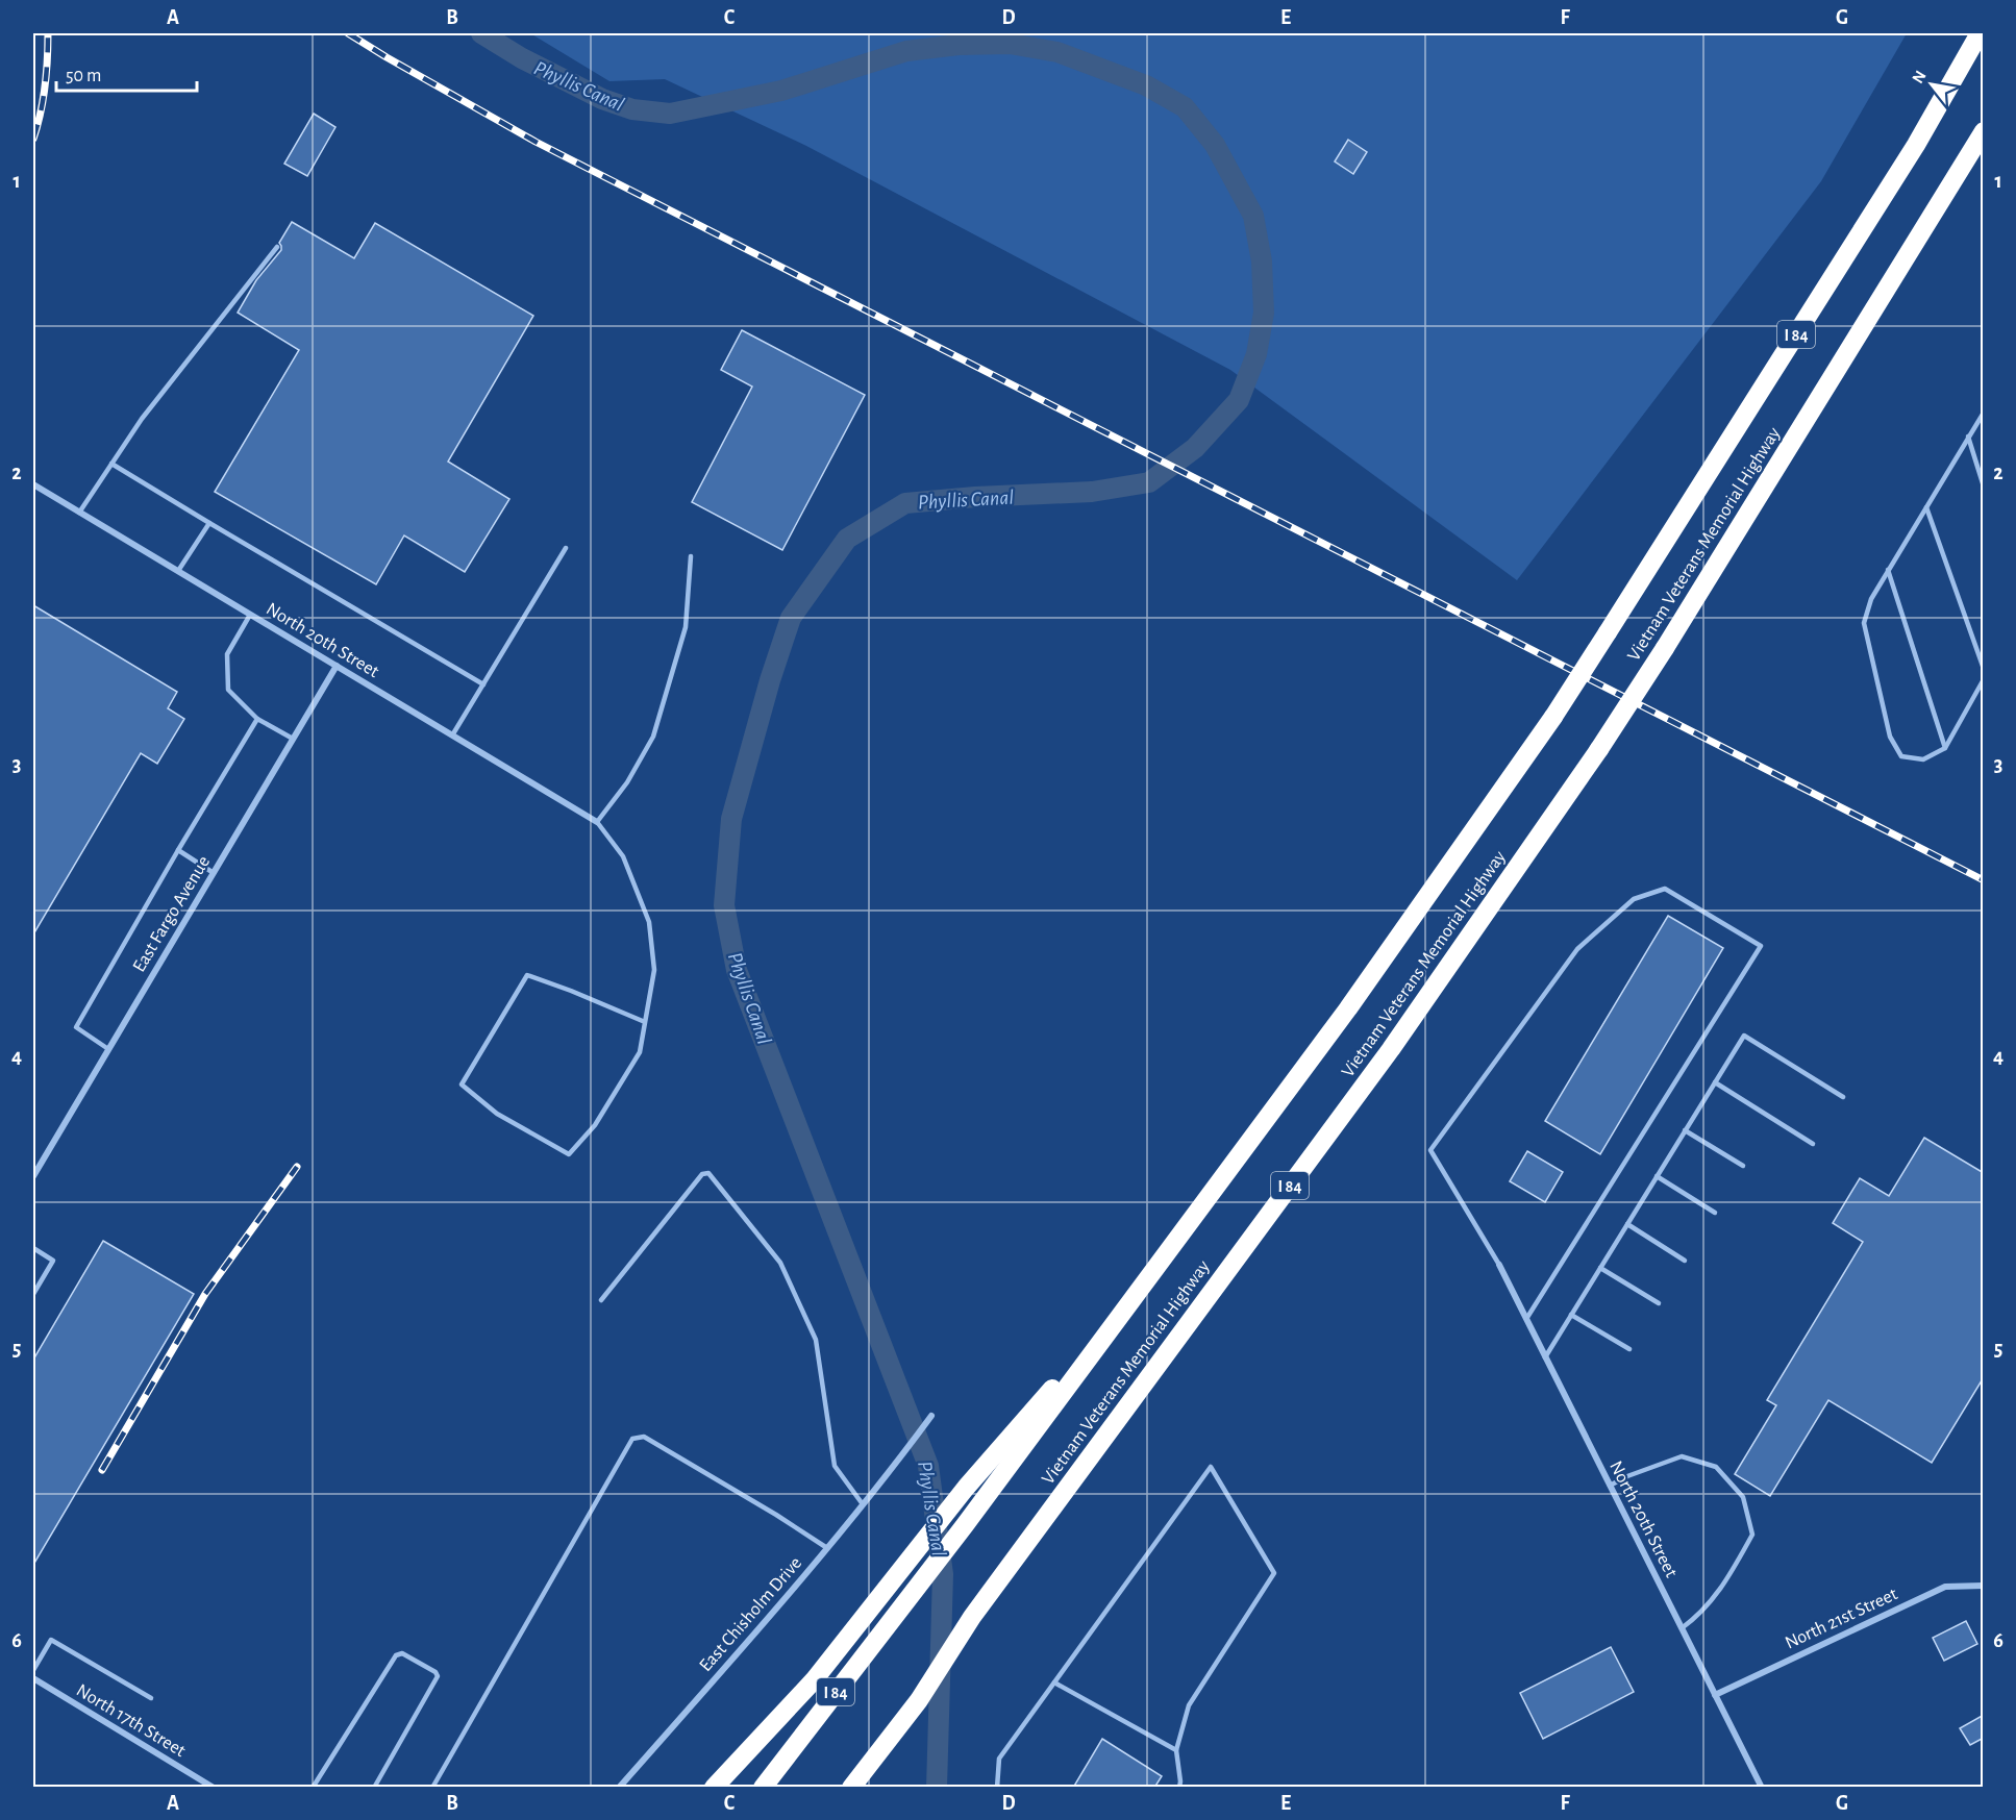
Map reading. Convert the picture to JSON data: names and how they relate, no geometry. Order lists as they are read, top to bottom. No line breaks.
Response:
{"streets":{"highway":["I 84","Vietnam Veterans Memorial Highway"],"street":["North 20th Street","East Fargo Avenue","East Chisholm Drive","North 21st Street","North 17th Street"]},"crossings":[["I 84","Vietnam Veterans Memorial Highway"],["North 20th Street","East Fargo Avenue"],["North 20th Street","North 21st Street"]],"water":["Phyllis Canal"],"scale_bar":"50 m","north":"top left","grid":{"columns":["A","B","C","D","E","F","G"],"rows":["1","2","3","4","5","6"]}}
